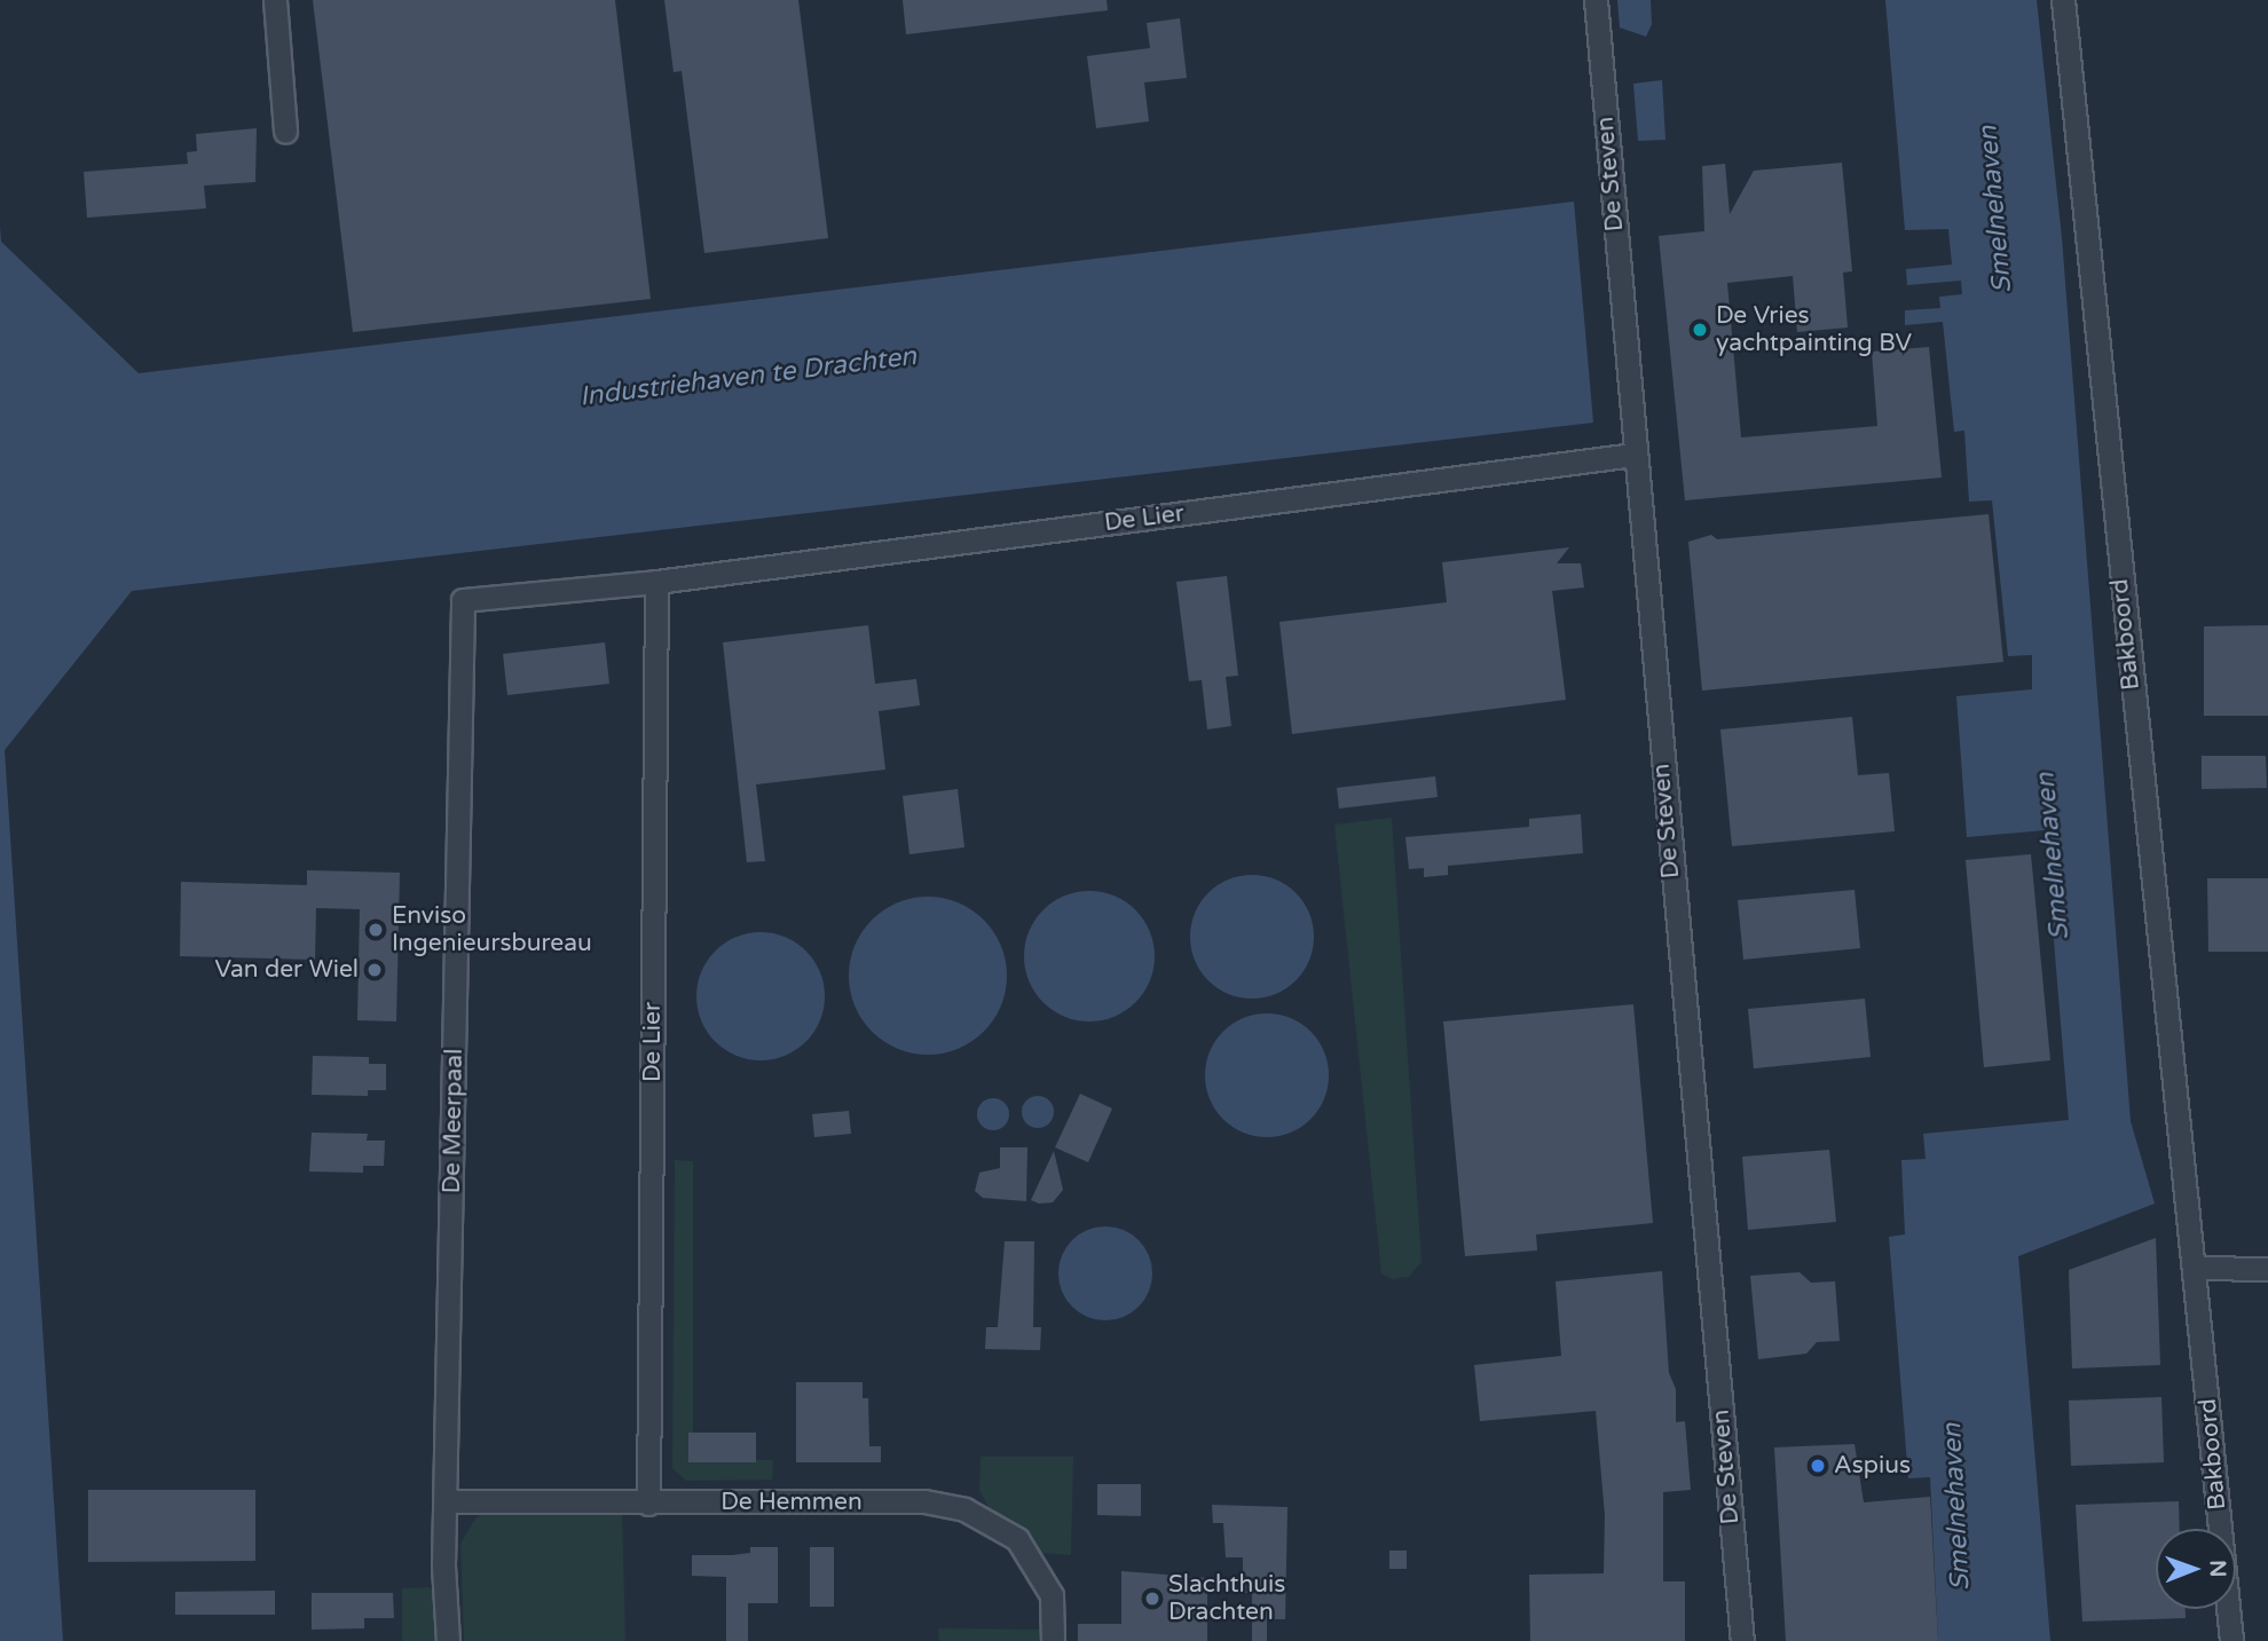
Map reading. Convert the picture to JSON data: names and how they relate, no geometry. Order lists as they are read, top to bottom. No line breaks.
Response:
{"streets":{"street":["De Steven","De Lier","Bakboord","De Meerpaal","De Hemmen"]},"crossings":[["De Steven","De Lier"],["De Lier","De Meerpaal"],["De Lier","De Hemmen"],["De Meerpaal","De Hemmen"]],"water":["Smelnehaven","Industriehaven te Drachten"],"places":["De Vries yachtpainting BV","Enviso Ingenieursbureau","Van der Wiel","Aspius","Slachthuis Drachten"],"north":"right"}
